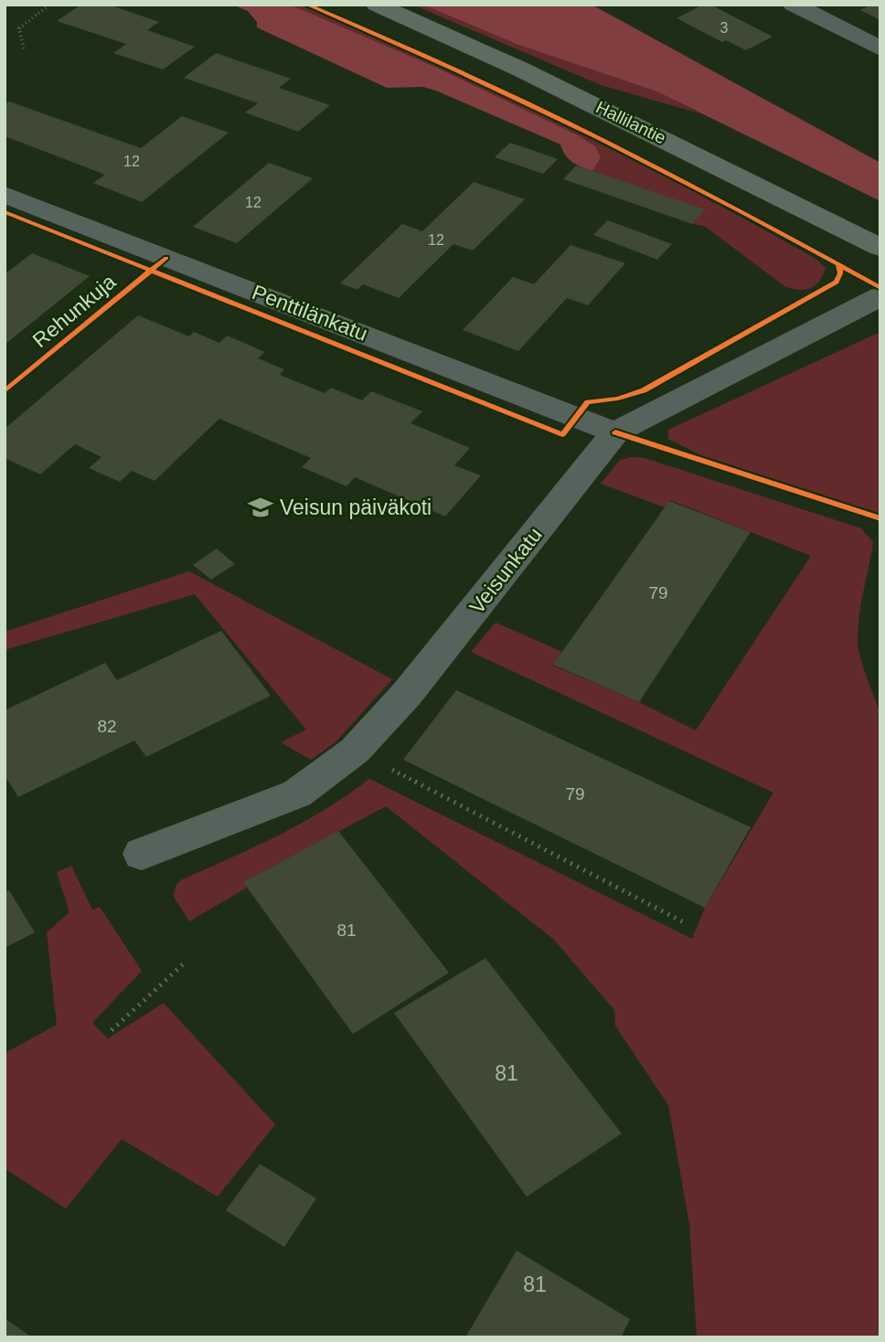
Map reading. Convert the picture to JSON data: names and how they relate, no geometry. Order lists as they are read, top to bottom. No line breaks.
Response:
{"streets":{"main road":["Hallilantie"],"street":["Penttilänkatu","Veisunkatu"],"cycle path":["Rehunkuja"]},"crossings":[["Penttilänkatu","Veisunkatu"]],"places":{"school or university":["Veisun päiväkoti"]},"house_numbers":["3","12","12","12","79","82","79","81","81","81"]}
